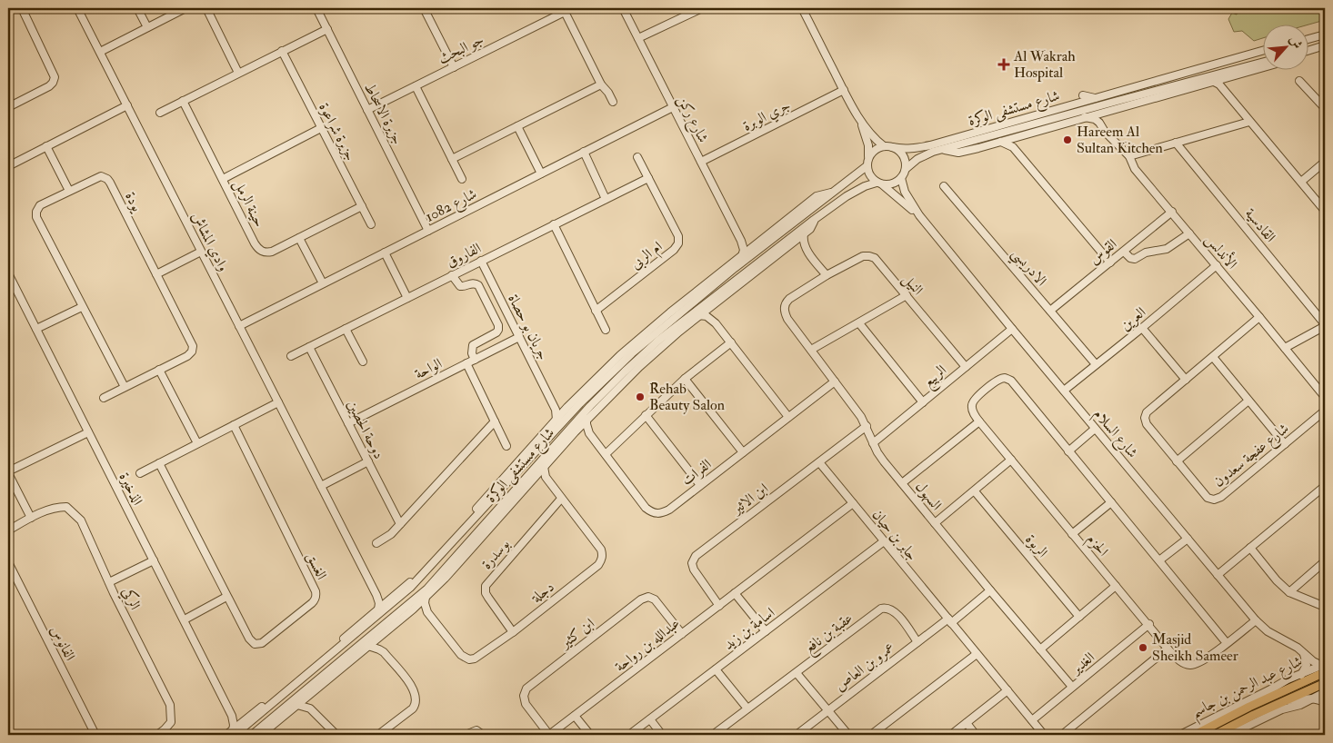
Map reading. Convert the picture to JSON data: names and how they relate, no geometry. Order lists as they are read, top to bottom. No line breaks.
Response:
{"streets":{"main road":["شارع عبد الرحمن بن جاسم"],"street":["جو البحث","شارع مستشفى الوكرة","جزيرة الاسحاط","جري الوبرة","شارع ركن","جزيرة شراعوة","يودة","حينة الرمل","شارع 1082","القادسية","وادي المشاش","القوس","الأندلس","الفاروق","ام الربى","الادريسي","النيل","العرين","جريان بو حصاة","الواحة","الربيع","دوحة الحصين","شارع السلام","شارع عفجة سعدون","الفرات","الذخيرة","السهول","ابن الاثير","جابر بن حيان","الحزم","الربوة","بوسدرة","الغسق","دجلة","الركي","اسامة بن زيد","ابن كثير","عقبة بن نافع","الفانوس","عبدالله بن رواحة","الغدير","عمرو بن العاص"]},"crossings":[["جو البحث","جزيرة الاسحاط"],["شارع مستشفى الوكرة","شارع ركن"],["شارع مستشفى الوكرة","وادي المشاش"],["شارع مستشفى الوكرة","جريان بو حصاة"],["شارع مستشفى الوكرة","شارع السلام"],["شارع مستشفى الوكرة","الفرات"],["شارع مستشفى الوكرة","الذخيرة"],["شارع مستشفى الوكرة","دجلة"],["جزيرة الاسحاط","شارع 1082"],["جري الوبرة","شارع ركن"],["شارع ركن","شارع 1082"],["جزيرة شراعوة","حينة الرمل"],["شارع 1082","وادي المشاش"],["القوس","الأندلس"],["القوس","الادريسي"],["الأندلس","العرين"],["الأندلس","شارع عفجة سعدون"],["الفاروق","ام الربى"],["الفاروق","جريان بو حصاة"],["الفاروق","دوحة الحصين"],["الادريسي","العرين"],["النيل","الربيع"],["النيل","السهول"],["العرين","شارع السلام"],["جريان بو حصاة","الواحة"],["الواحة","دوحة الحصين"],["الربيع","شارع السلام"],["الربيع","السهول"],["شارع السلام","الحزم"],["شارع السلام","شارع عبد الرحمن بن جاسم"],["الفرات","السهول"],["السهول","ابن الاثير"],["السهول","الغدير"],["ابن الاثير","جابر بن حيان"],["ابن الاثير","عبدالله بن رواحة"],["جابر بن حيان","اسامة بن زيد"],["جابر بن حيان","عبدالله بن رواحة"],["جابر بن حيان","الغدير"],["جابر بن حيان","عمرو بن العاص"],["الحزم","الغدير"],["بوسدرة","دجلة"],["ابن كثير","عبدالله بن رواحة"],["عقبة بن نافع","عمرو بن العاص"]],"places":{"health":["Al Wakrah Hospital"],"other":["Hareem Al Sultan Kitchen","Rehab Beauty Salon","Masjid Sheikh Sameer"]},"north":"top right"}
